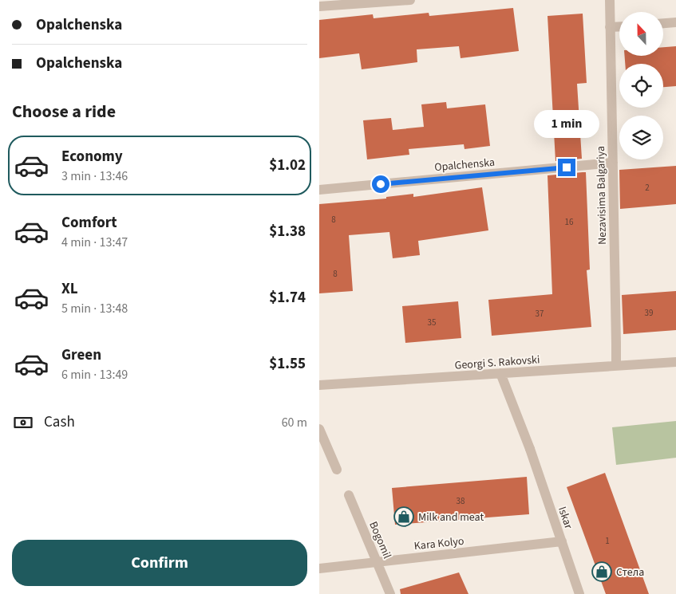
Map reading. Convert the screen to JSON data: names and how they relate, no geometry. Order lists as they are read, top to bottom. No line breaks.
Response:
{"streets":{"street":["Opalchenska","Nezavisima Balgariya","Georgi S. Rakovski","Iskar","Bogomil","Kara Kolyo"]},"crossings":[["Opalchenska","Nezavisima Balgariya"],["Nezavisima Balgariya","Georgi S. Rakovski"],["Georgi S. Rakovski","Iskar"],["Iskar","Kara Kolyo"],["Bogomil","Kara Kolyo"]],"places":{"shop":["Milk and meat","Стела"]},"house_numbers":["2","8","16","8","39","37","35","38","1"],"north":"top","page":{"banner":["Opalchenska","Opalchenska"],"heading":"Choose a ride","bubble":"1 min","list":[{"name":"Economy","note":"3 min · 13:46","value":"$1.02"},{"name":"Comfort","note":"4 min · 13:47","value":"$1.38"},{"name":"XL","note":"5 min · 13:48","value":"$1.74"},{"name":"Green","note":"6 min · 13:49","value":"$1.55"}],"pay":["Cash","60 m"],"buttons":"Confirm"}}
